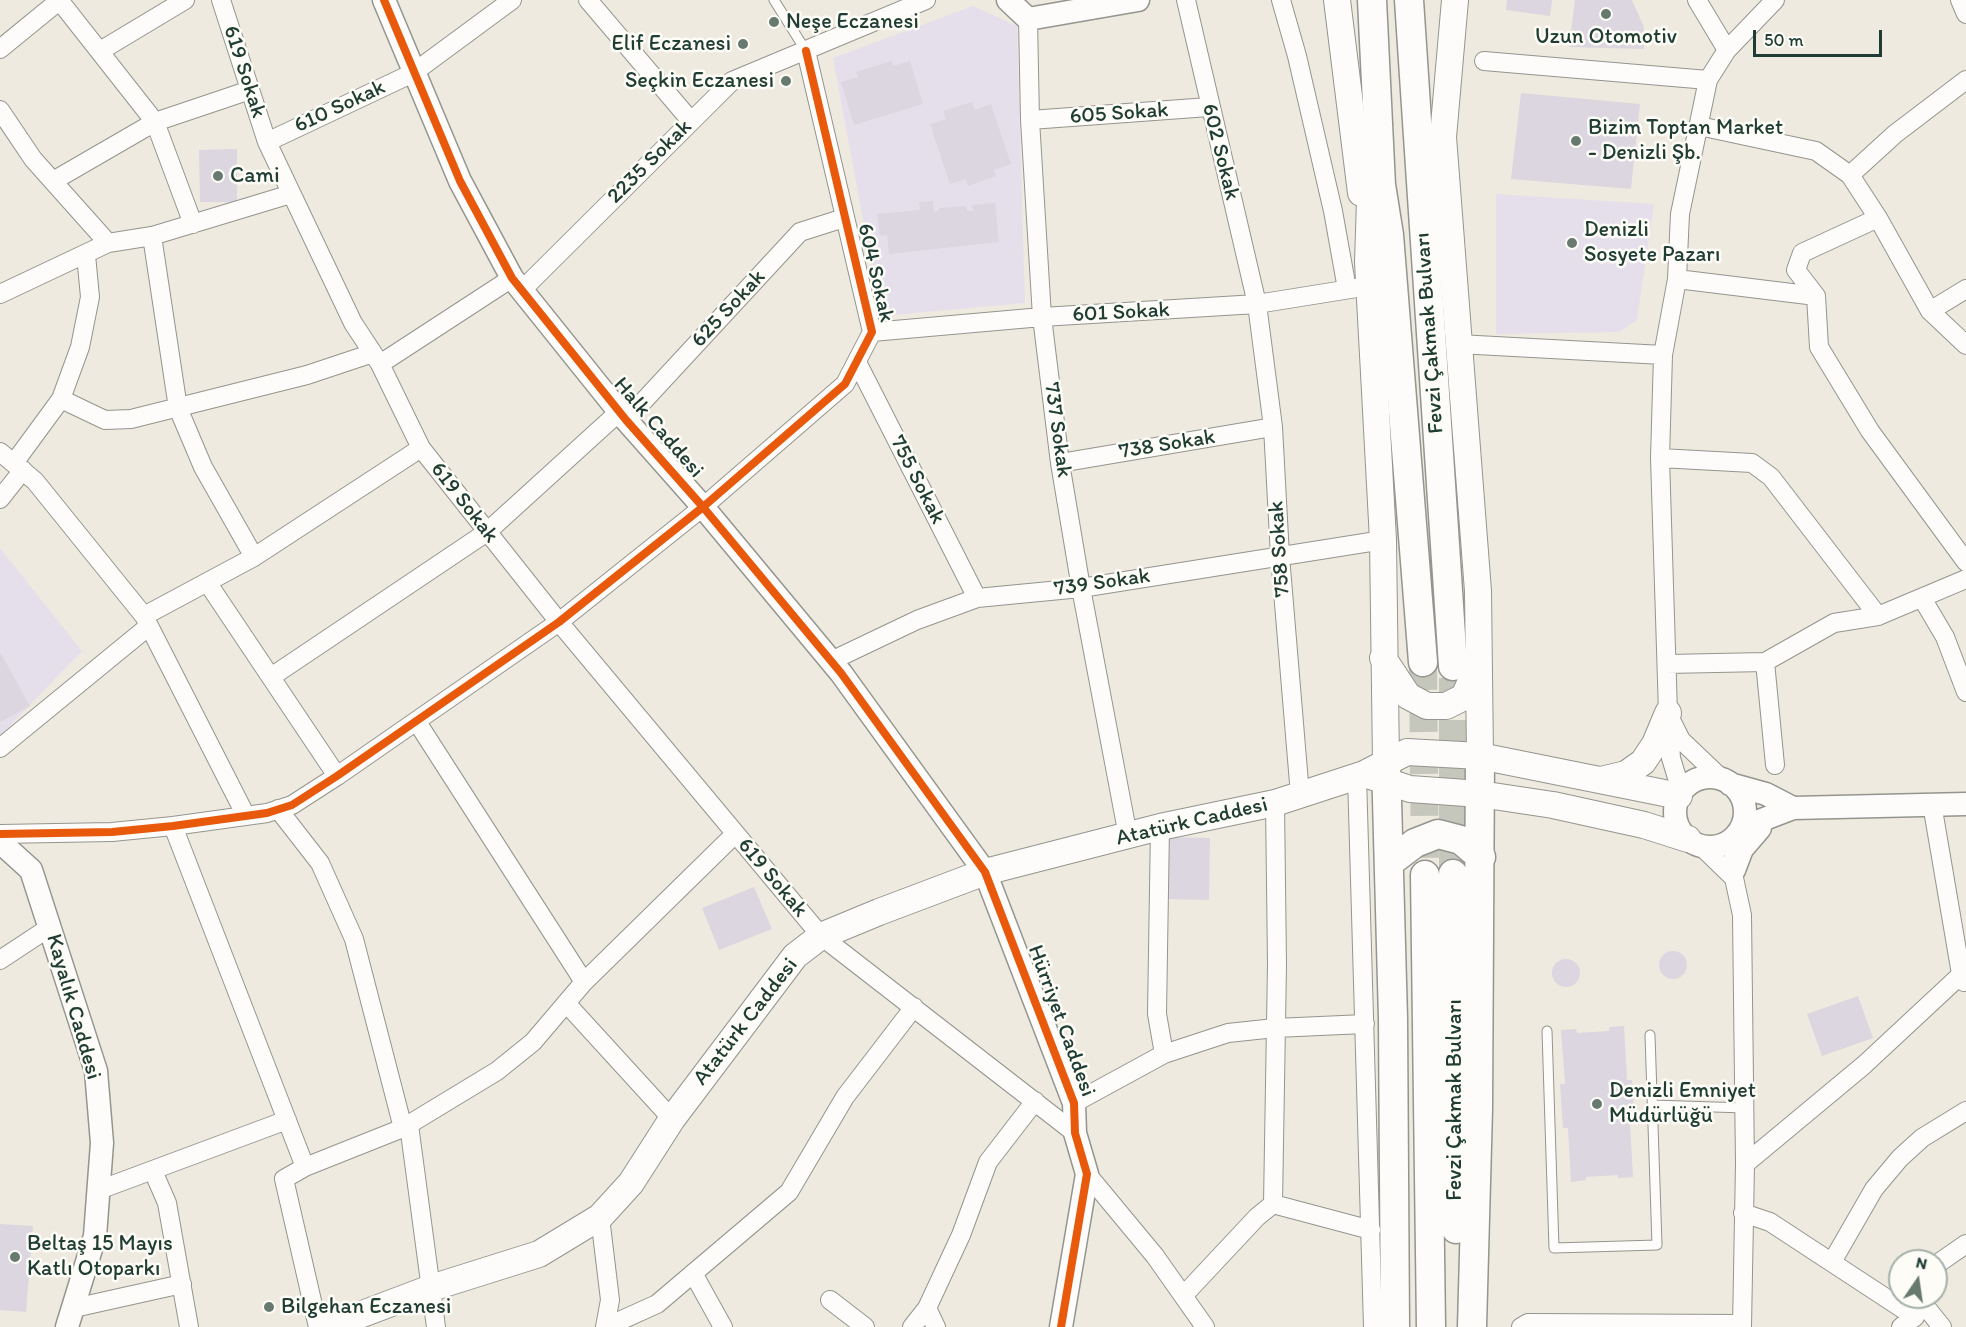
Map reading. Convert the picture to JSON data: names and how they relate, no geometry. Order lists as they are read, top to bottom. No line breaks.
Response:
{"streets":{"main road":["Fevzi Çakmak Bulvarı","Atatürk Caddesi"],"street":["619 Sokak","610 Sokak","605 Sokak","602 Sokak","2235 Sokak","604 Sokak","625 Sokak","601 Sokak","Halk Caddesi","737 Sokak","738 Sokak","755 Sokak","758 Sokak","739 Sokak","Kayalık Caddesi","Hürriyet Caddesi"]},"crossings":[["619 Sokak","610 Sokak"],["619 Sokak","2235 Sokak"],["619 Sokak","604 Sokak"],["619 Sokak","625 Sokak"],["619 Sokak","Atatürk Caddesi"],["619 Sokak","Hürriyet Caddesi"],["610 Sokak","Halk Caddesi"],["605 Sokak","602 Sokak"],["605 Sokak","737 Sokak"],["602 Sokak","601 Sokak"],["602 Sokak","758 Sokak"],["2235 Sokak","604 Sokak"],["2235 Sokak","Halk Caddesi"],["604 Sokak","625 Sokak"],["604 Sokak","601 Sokak"],["604 Sokak","Halk Caddesi"],["604 Sokak","755 Sokak"],["625 Sokak","Halk Caddesi"],["601 Sokak","737 Sokak"],["601 Sokak","758 Sokak"],["Halk Caddesi","739 Sokak"],["Halk Caddesi","Atatürk Caddesi"],["Halk Caddesi","Hürriyet Caddesi"],["737 Sokak","738 Sokak"],["737 Sokak","739 Sokak"],["737 Sokak","Atatürk Caddesi"],["738 Sokak","758 Sokak"],["755 Sokak","739 Sokak"],["758 Sokak","739 Sokak"],["758 Sokak","Atatürk Caddesi"],["Atatürk Caddesi","Hürriyet Caddesi"]],"places":["Uzun Otomotiv","Neşe Eczanesi","Elif Eczanesi","Seçkin Eczanesi","Bizim Toptan Market - Denizli Şb.","Cami","Denizli Sosyete Pazarı","Denizli Emniyet Müdürlüğü","Beltaş 15 Mayıs Katlı Otoparkı","Bilgehan Eczanesi"],"scale_bar":"50 m","north":"top"}
